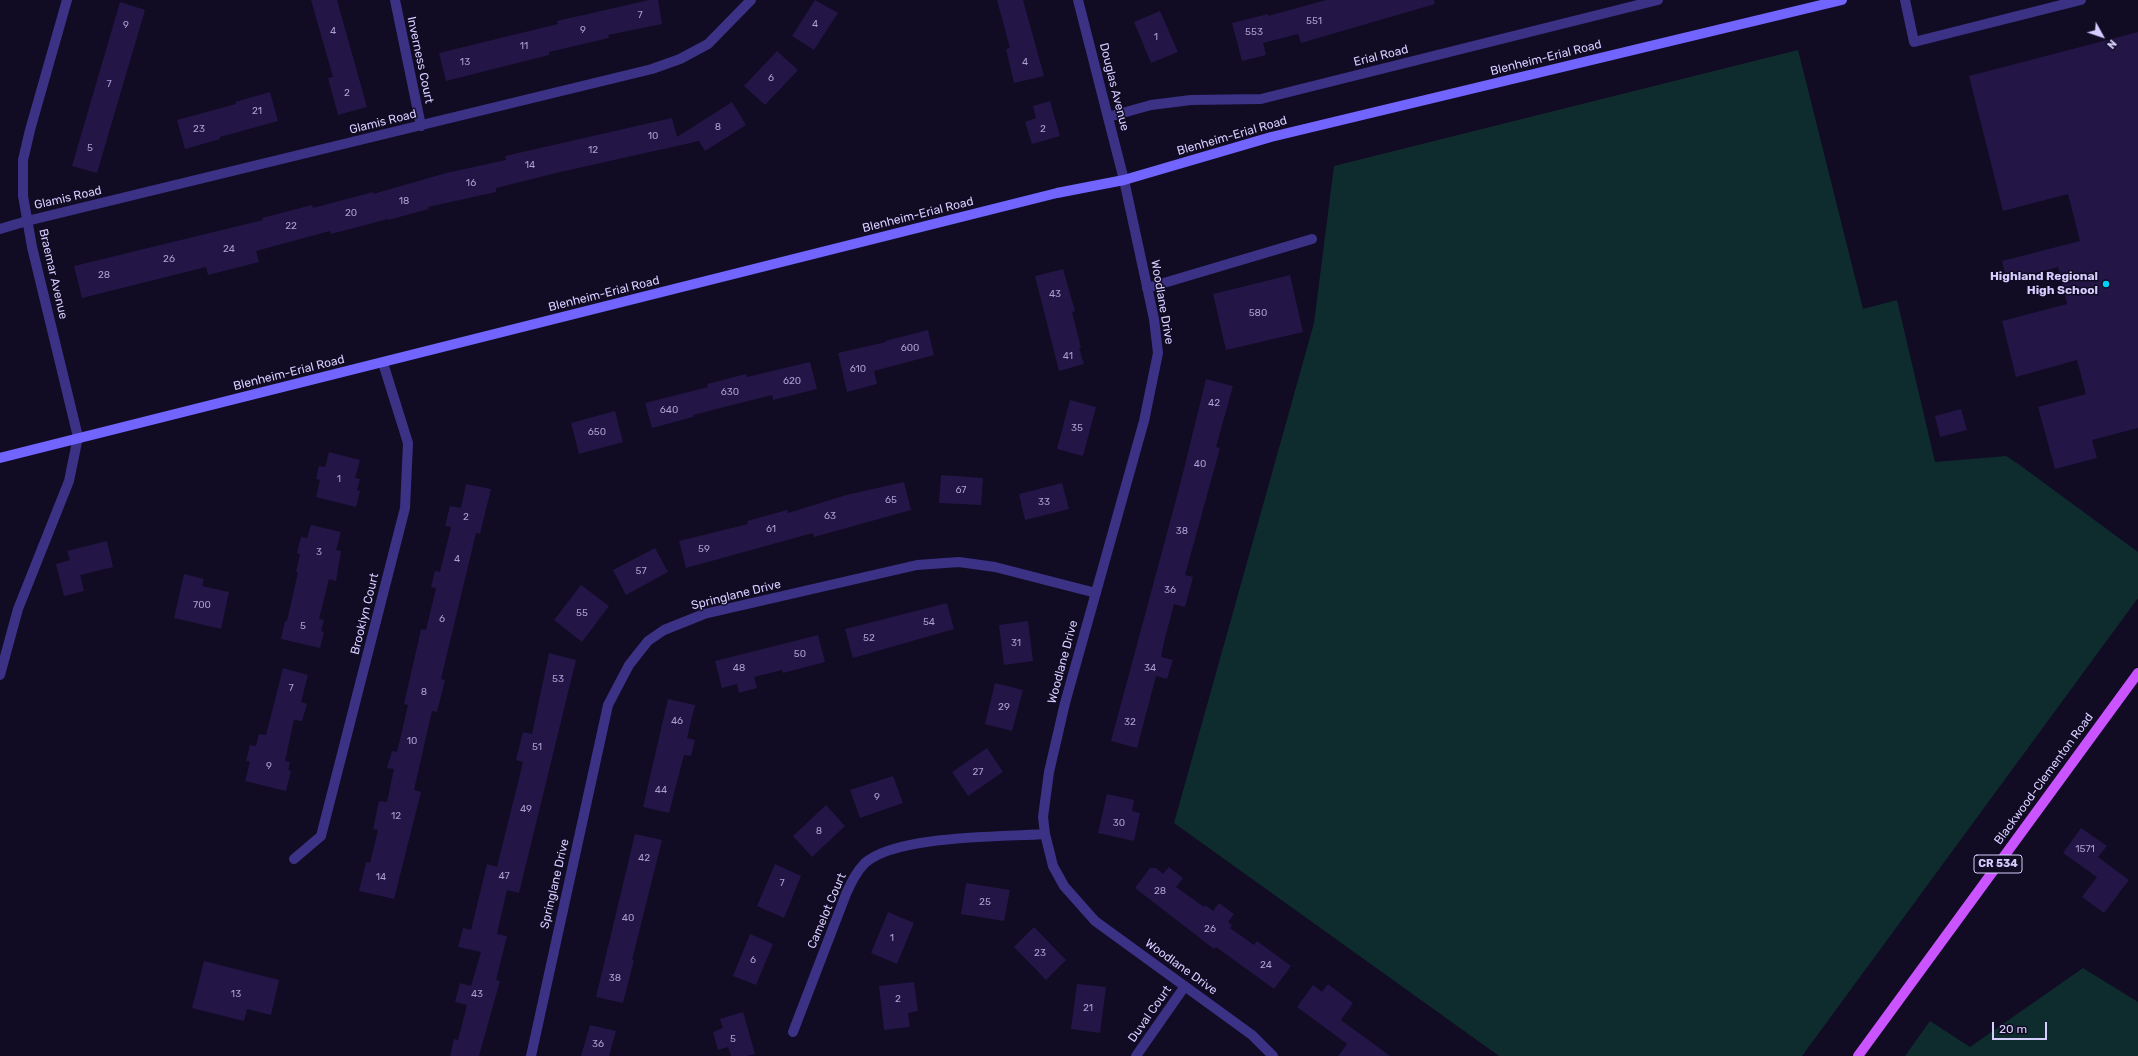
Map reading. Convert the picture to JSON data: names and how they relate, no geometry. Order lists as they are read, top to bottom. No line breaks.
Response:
{"streets":{"main road":["Blenheim-Erial Road","Blackwood-Clementon Road","CR 534"],"street":["Erial Road","Inverness Court","Douglas Avenue","Glamis Road","Braemar Avenue","Woodlane Drive","Springlane Drive","Brooklyn Court","Camelot Court","Duval Court"]},"crossings":[["Erial Road","Douglas Avenue"],["Blenheim-Erial Road","Douglas Avenue"],["Blenheim-Erial Road","Braemar Avenue"],["Blenheim-Erial Road","Woodlane Drive"],["Blenheim-Erial Road","Brooklyn Court"],["Inverness Court","Glamis Road"],["Douglas Avenue","Woodlane Drive"],["Glamis Road","Braemar Avenue"],["Woodlane Drive","Springlane Drive"],["Woodlane Drive","Camelot Court"],["Woodlane Drive","Duval Court"]],"places":["Highland Regional High School"],"house_numbers":["7","551","4","9","9","4","553","1","11","13","4","6","7","2","21","8","23","2","10","5","12","14","16","18","20","22","24","26","28","43","580","600","41","610","620","630","42","640","35","650","40","1","67","65","33","63","2","61","38","59","3","4","57","36","700","55","6","54","5","52","31","50","48","34","53","7","8","29","46","32","10","51","9","27","44","9","49","12","30","8","1571","42","47","14","7","28","25","40","26","1","23","6","24","38","13","43","2","21","5","36"],"scale_bar":"20 m","north":"bottom right"}
